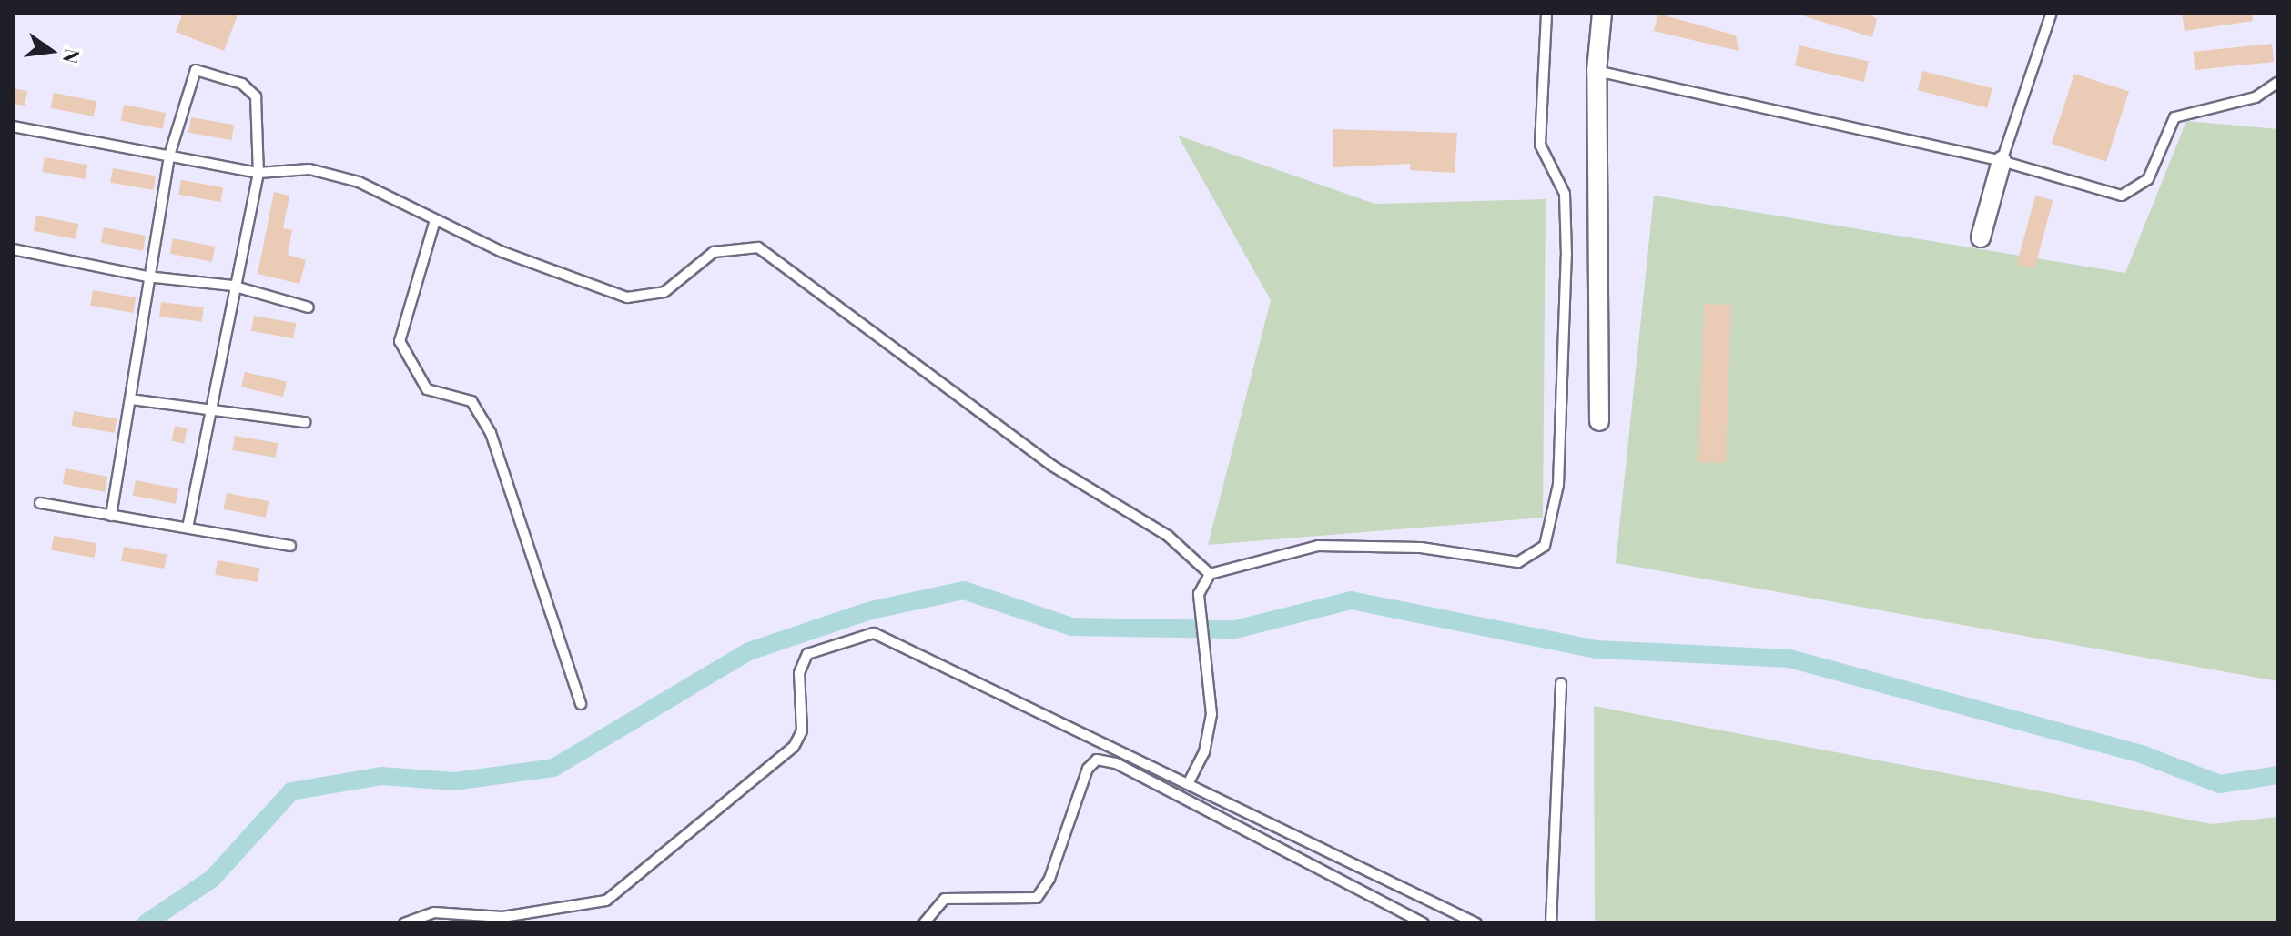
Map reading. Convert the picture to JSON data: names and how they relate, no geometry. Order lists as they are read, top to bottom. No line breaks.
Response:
{"north":"right"}
